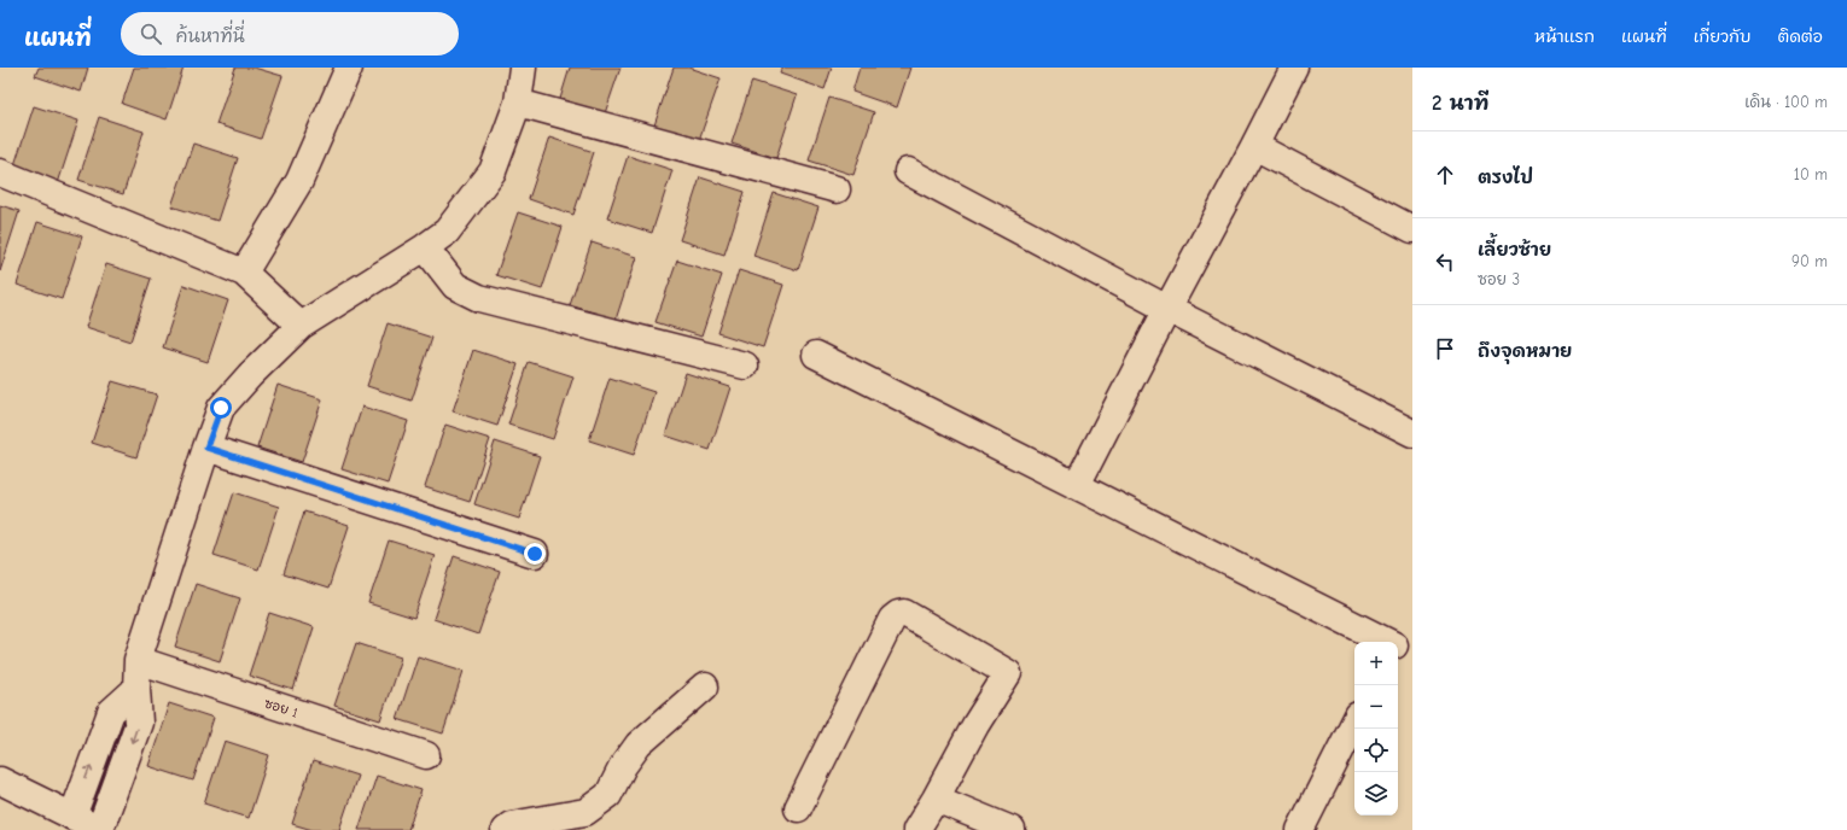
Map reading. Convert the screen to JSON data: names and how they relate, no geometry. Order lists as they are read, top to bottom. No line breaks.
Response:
{"streets":{"street":["ซอย 1"]},"page":{"header":"แผนที่","search":"ค้นหาที่นี่","nav":["หน้าแรก","แผนที่","เกี่ยวกับ","ติดต่อ"],"heading":["2 นาที","เดิน · 100 m"],"list":[["ตรงไป","10 m"],["เลี้ยวซ้าย","ซอย 3","90 m"],"ถึงจุดหมาย"],"map_buttons":["+","−"]}}
